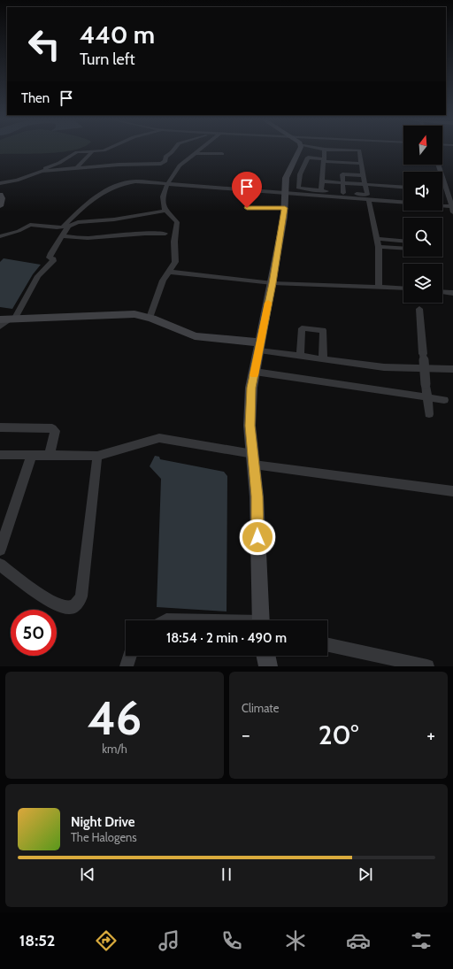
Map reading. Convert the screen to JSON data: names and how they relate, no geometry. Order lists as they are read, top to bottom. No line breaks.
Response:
{"north":"top","page":{"turn":["440 m","Turn left"],"then":"Then","limit":"50","trip":"18:54 · 2 min · 490 m","tile":[["46","km/h"],"Climate"],"heat":["−","20°","+"],"song":["Night Drive","The Halogens"],"tabs":"18:52"}}
